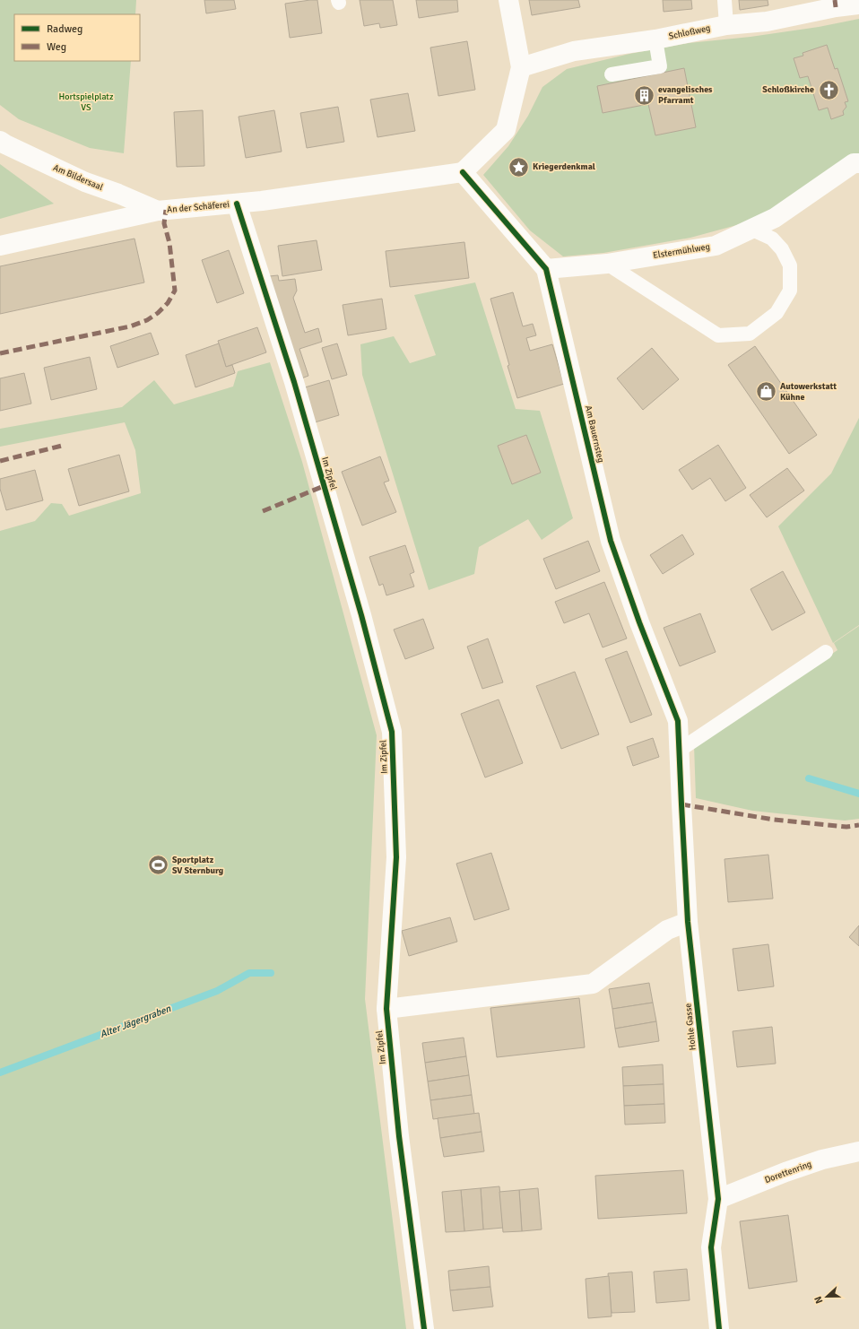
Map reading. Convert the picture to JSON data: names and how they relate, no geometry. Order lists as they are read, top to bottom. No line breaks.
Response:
{"streets":{"street":["Schloßweg","Am Bildersaal","An der Schäferei","Elstermühlweg","Am Bauernsteg","Im Zipfel","Hohle Gasse","Dorettenring"]},"crossings":[["Am Bildersaal","An der Schäferei"],["An der Schäferei","Am Bauernsteg"],["An der Schäferei","Im Zipfel"],["Elstermühlweg","Am Bauernsteg"],["Am Bauernsteg","Hohle Gasse"],["Hohle Gasse","Dorettenring"]],"water":["Alter Jägergraben"],"parks":["Hortspielplatz VS"],"places":{"church":["Schloßkirche"],"building":["evangelisches Pfarramt"],"place":["Kriegerdenkmal"],"shop":["Autowerkstatt Kühne"],"sports":["Sportplatz SV Sternburg"]},"legend":["Radweg","Weg"],"north":"left"}
